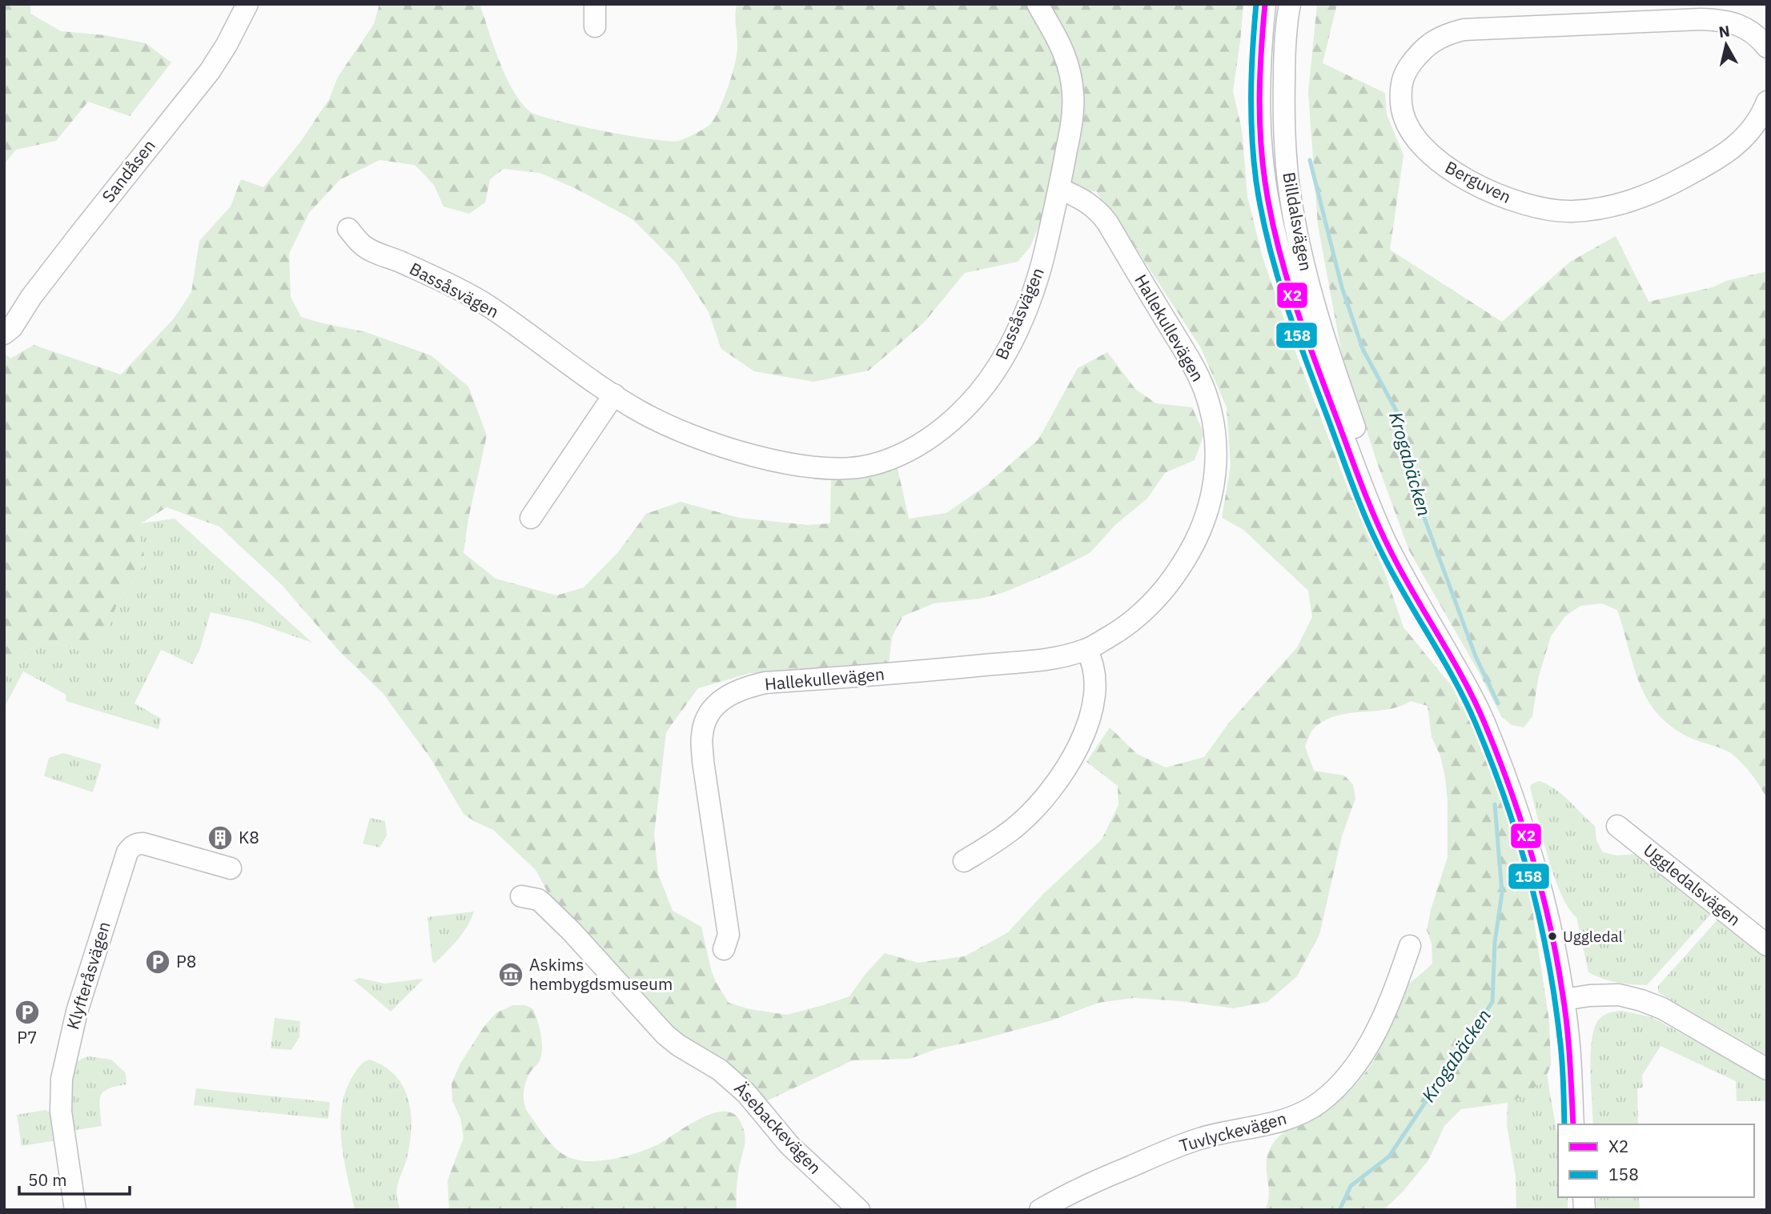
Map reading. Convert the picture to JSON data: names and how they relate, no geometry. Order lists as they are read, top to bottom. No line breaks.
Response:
{"streets":{"street":["Sandåsen","Berguven","Billdalsvägen","Bassåsvägen","Hallekullevägen","Uggledalsvägen","Klyfteråsvägen","Äsebackevägen","Tuvlyckevägen"]},"crossings":[["Bassåsvägen","Hallekullevägen"]],"water":["Krogabäcken"],"places":{"building":["K8"],"other":["Uggledal"],"parking":["P8","P7"],"museum":["Askims hembygdsmuseum"]},"lines":["transit line X2","transit line 158"],"legend":["X2","158"],"scale_bar":"50 m","north":"top"}
